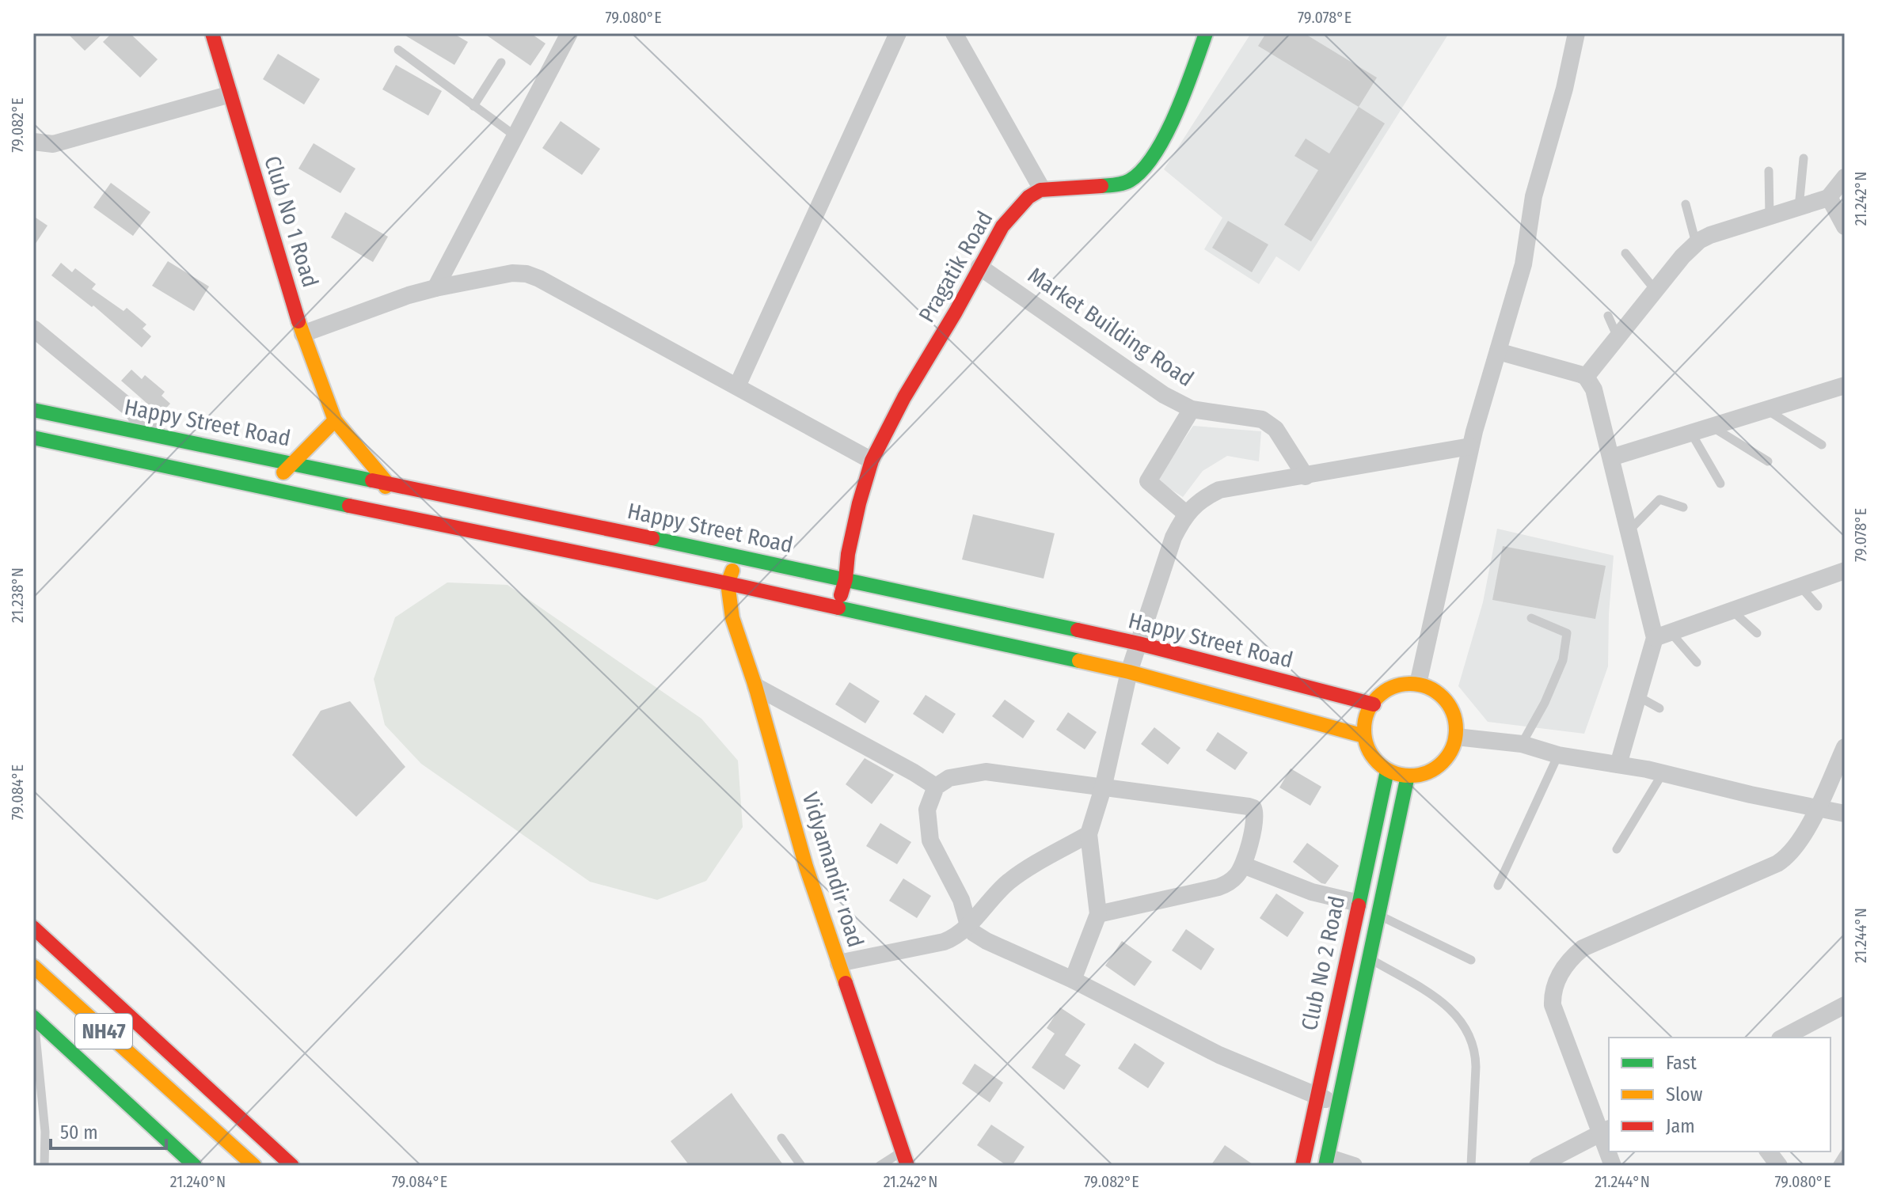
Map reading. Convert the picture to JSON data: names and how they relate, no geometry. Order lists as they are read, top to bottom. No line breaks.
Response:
{"streets":{"main road":["Club No 1 Road","Pragatik Road","Happy Street Road","Vidyamandir road","Club No 2 Road","NH47"],"street":["Market Building Road"]},"crossings":[["Club No 1 Road","Happy Street Road"],["Pragatik Road","Market Building Road"],["Pragatik Road","Happy Street Road"],["Happy Street Road","Club No 2 Road"]],"legend":["Fast","Slow","Jam"],"scale_bar":"50 m","coordinates":["79.080°E","79.078°E","79.082°E","21.242°N","21.238°N","79.084°E","21.244°N","21.240°N"]}
